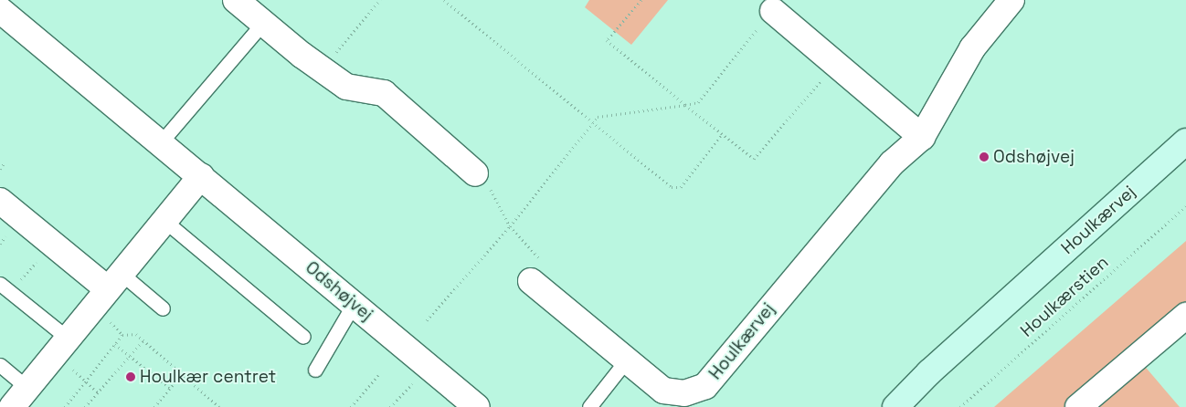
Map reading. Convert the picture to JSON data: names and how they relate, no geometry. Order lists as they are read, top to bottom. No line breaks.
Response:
{"streets":{"street":["Houlkærvej","Odshøjvej"],"path":["Houlkærstien"]},"places":["Odshøjvej","Houlkær centret"]}
